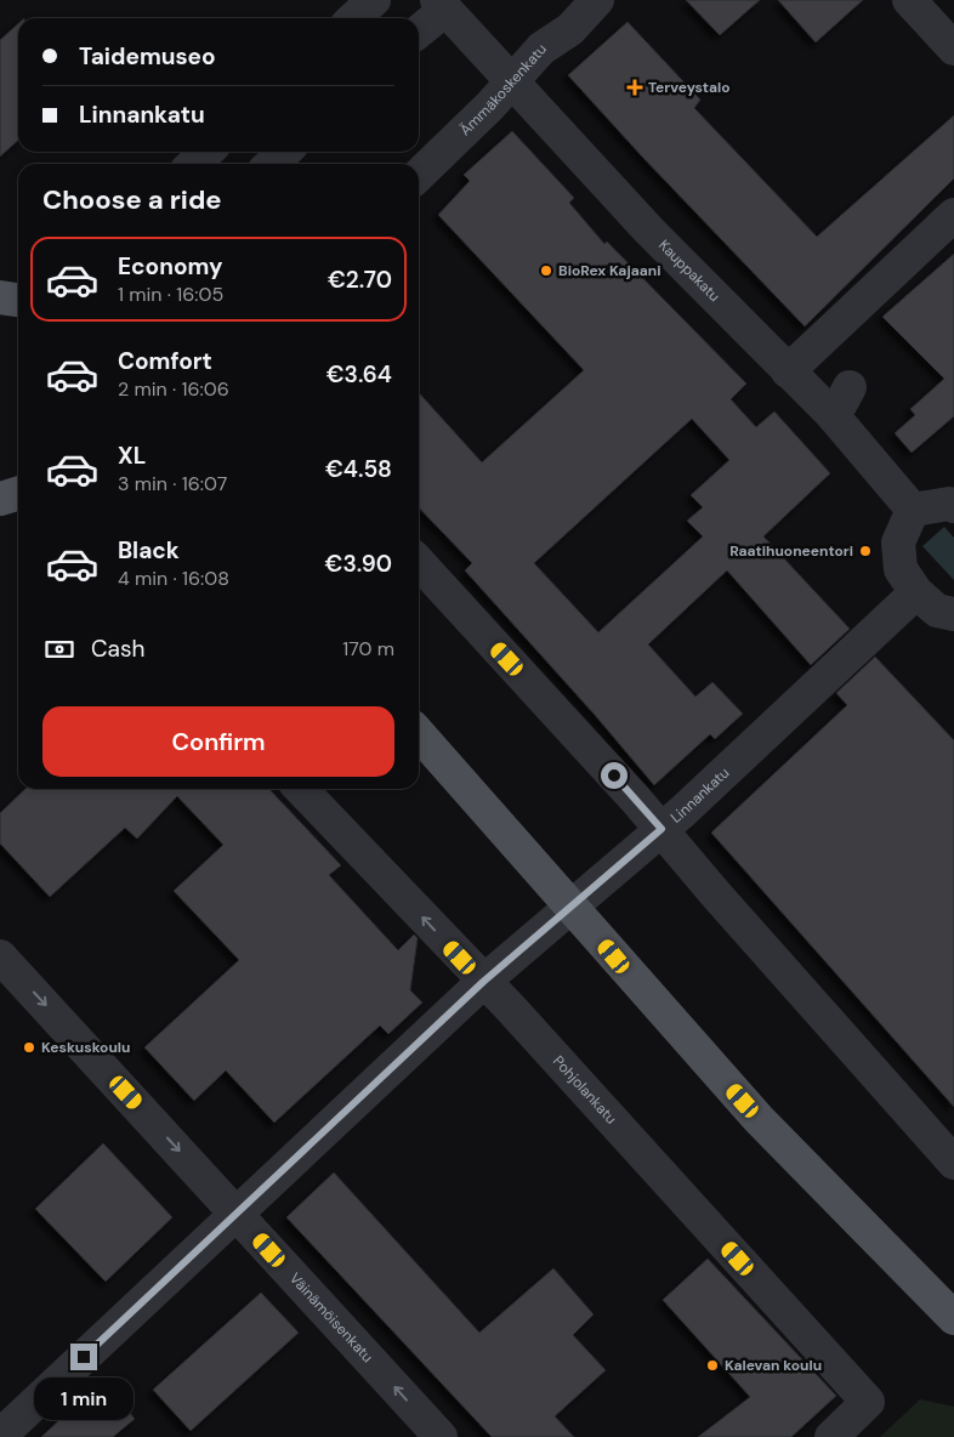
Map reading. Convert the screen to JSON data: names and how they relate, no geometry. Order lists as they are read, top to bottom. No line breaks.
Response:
{"streets":{"street":["Ämmäkoskenkatu","Kauppakatu","Linnankatu","Pohjolankatu","Väinämöisenkatu"]},"crossings":[["Ämmäkoskenkatu","Kauppakatu"],["Linnankatu","Pohjolankatu"],["Linnankatu","Väinämöisenkatu"]],"places":{"health":["Terveystalo"],"other":["BioRex Kajaani","Raatihuoneentori","Keskuskoulu","Kalevan koulu"]},"page":{"banner":["Taidemuseo","Linnankatu"],"heading":"Choose a ride","list":[{"name":"Economy","note":"1 min · 16:05","value":"€2.70"},{"name":"Comfort","note":"2 min · 16:06","value":"€3.64"},{"name":"XL","note":"3 min · 16:07","value":"€4.58"},{"name":"Black","note":"4 min · 16:08","value":"€3.90"}],"pay":["Cash","170 m"],"buttons":"Confirm","bubble":"1 min"}}
